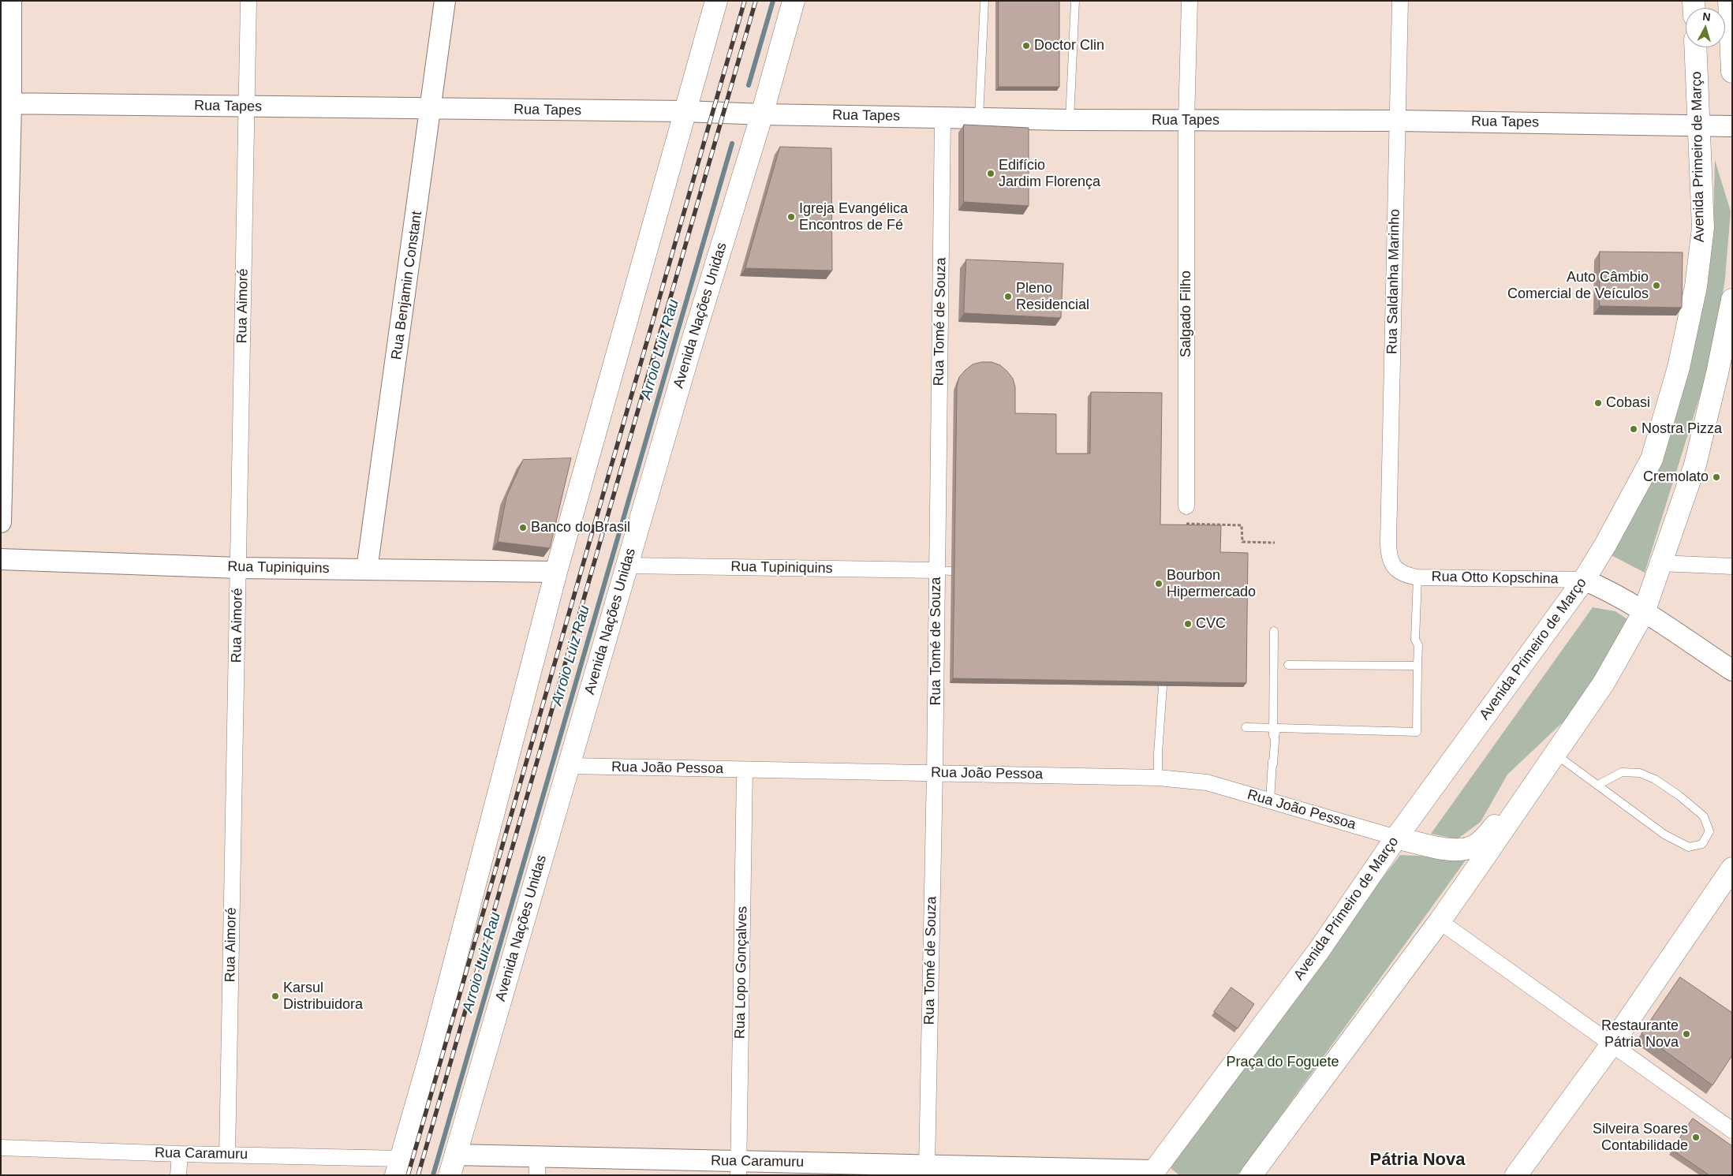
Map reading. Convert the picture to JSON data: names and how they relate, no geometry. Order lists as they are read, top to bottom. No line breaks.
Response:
{"streets":{"main road":["Avenida Primeiro de Março","Avenida Nações Unidas"],"street":["Rua Tapes","Rua Saldanha Marinho","Rua Benjamin Constant","Rua Aimoré","Salgado Filho","Rua Tomé de Souza","Rua Tupiniquins","Rua Otto Kopschina","Rua João Pessoa","Rua Lopo Gonçalves","Rua Caramuru"]},"crossings":[["Rua Tapes","Avenida Primeiro de Março"],["Rua Tapes","Rua Saldanha Marinho"],["Rua Tapes","Rua Benjamin Constant"],["Rua Tapes","Rua Aimoré"],["Rua Tapes","Salgado Filho"],["Rua Tapes","Avenida Nações Unidas"],["Rua Tapes","Rua Tomé de Souza"],["Avenida Primeiro de Março","Rua Otto Kopschina"],["Avenida Primeiro de Março","Rua João Pessoa"],["Avenida Primeiro de Março","Rua Caramuru"],["Rua Saldanha Marinho","Rua Otto Kopschina"],["Rua Benjamin Constant","Rua Tupiniquins"],["Rua Aimoré","Rua Tupiniquins"],["Rua Aimoré","Rua Caramuru"],["Avenida Nações Unidas","Rua Tupiniquins"],["Avenida Nações Unidas","Rua João Pessoa"],["Avenida Nações Unidas","Rua Caramuru"],["Rua Tomé de Souza","Rua Tupiniquins"],["Rua Tomé de Souza","Rua João Pessoa"],["Rua Tomé de Souza","Rua Caramuru"],["Rua João Pessoa","Rua Lopo Gonçalves"],["Rua Lopo Gonçalves","Rua Caramuru"]],"districts":["Pátria Nova"],"water":["Arroio Luiz Rau"],"parks":["Praça do Foguete"],"places":["Doctor Clin","Edifício Jardim Florença","Igreja Evangélica Encontros de Fé","Auto Câmbio Comercial de Veículos","Pleno Residencial","Cobasi","Nostra Pizza","Cremolato","Banco do Brasil","Bourbon Hipermercado","CVC","Karsul Distribuidora","Restaurante Pátria Nova","Silveira Soares Contabilidade"],"north":"top"}
